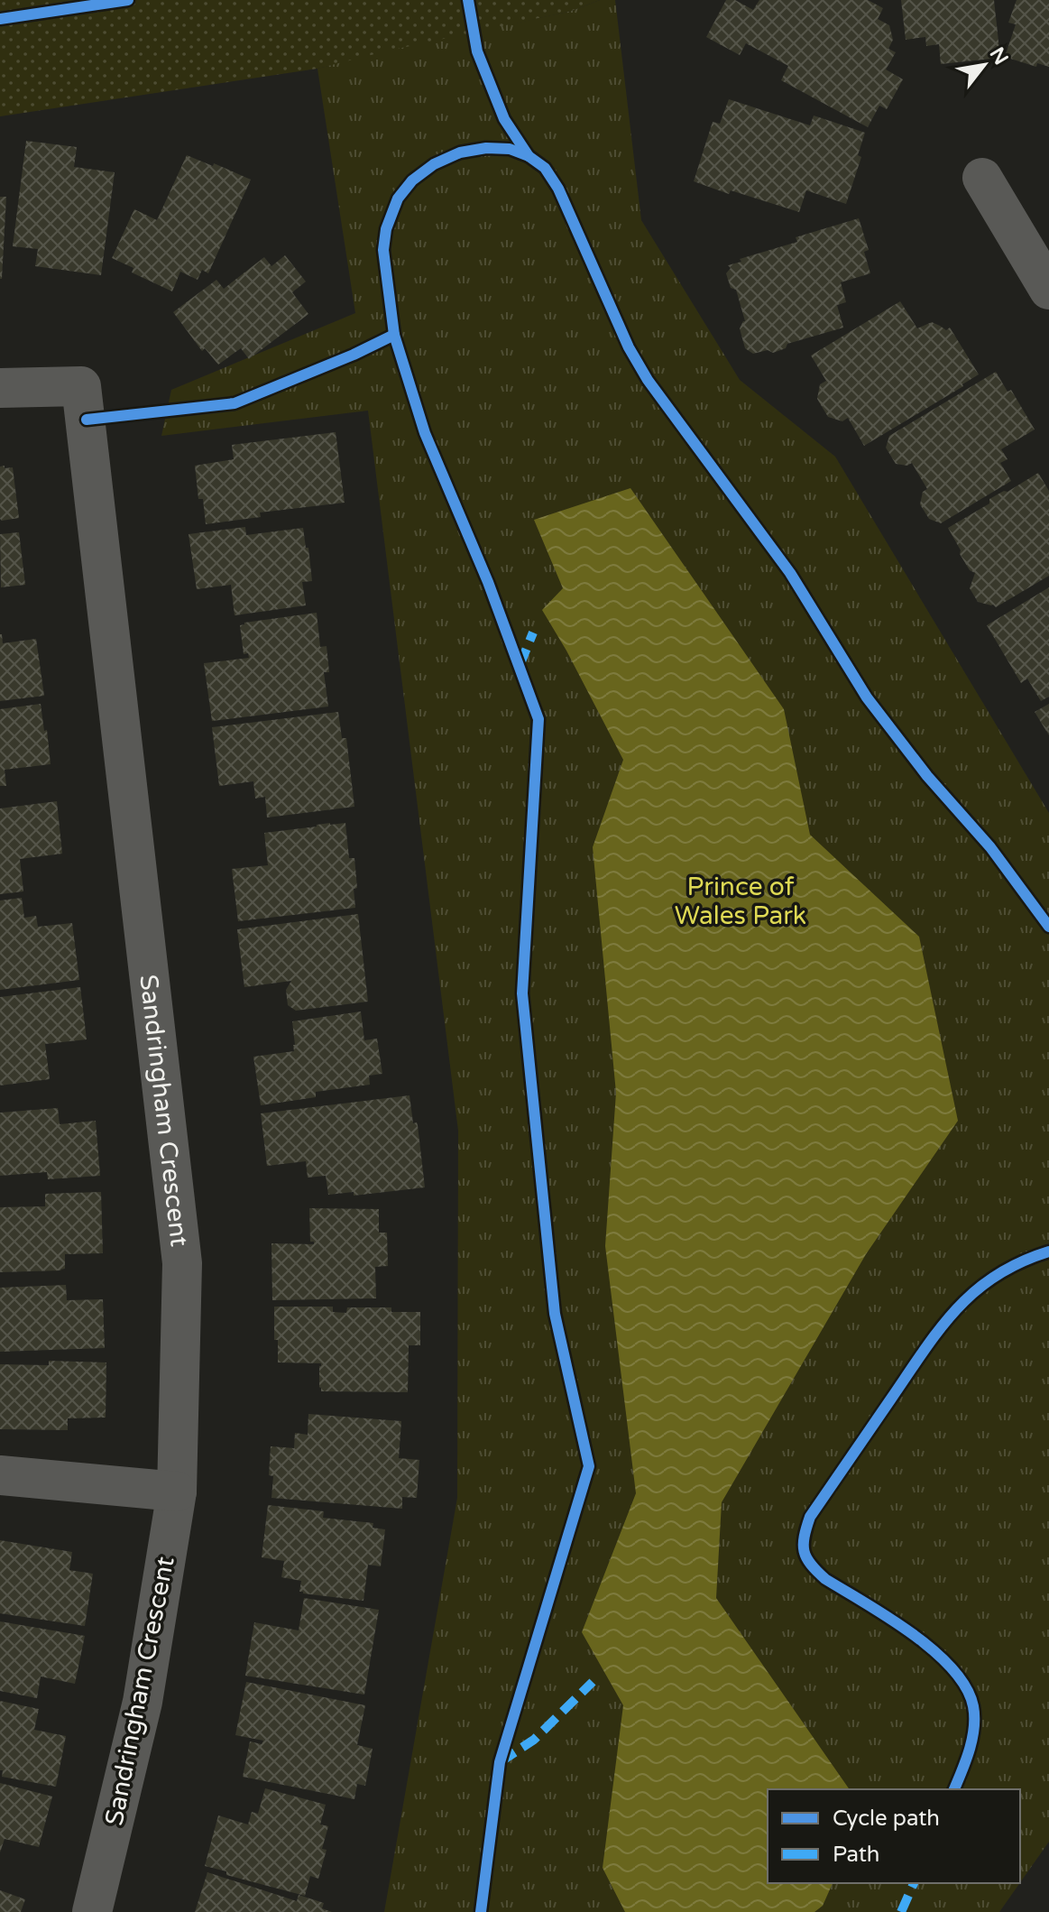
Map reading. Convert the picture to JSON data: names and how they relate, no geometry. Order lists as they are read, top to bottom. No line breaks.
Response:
{"streets":{"street":["Sandringham Crescent"]},"parks":["Prince of Wales Park"],"legend":["Cycle path","Path"],"north":"top right"}
